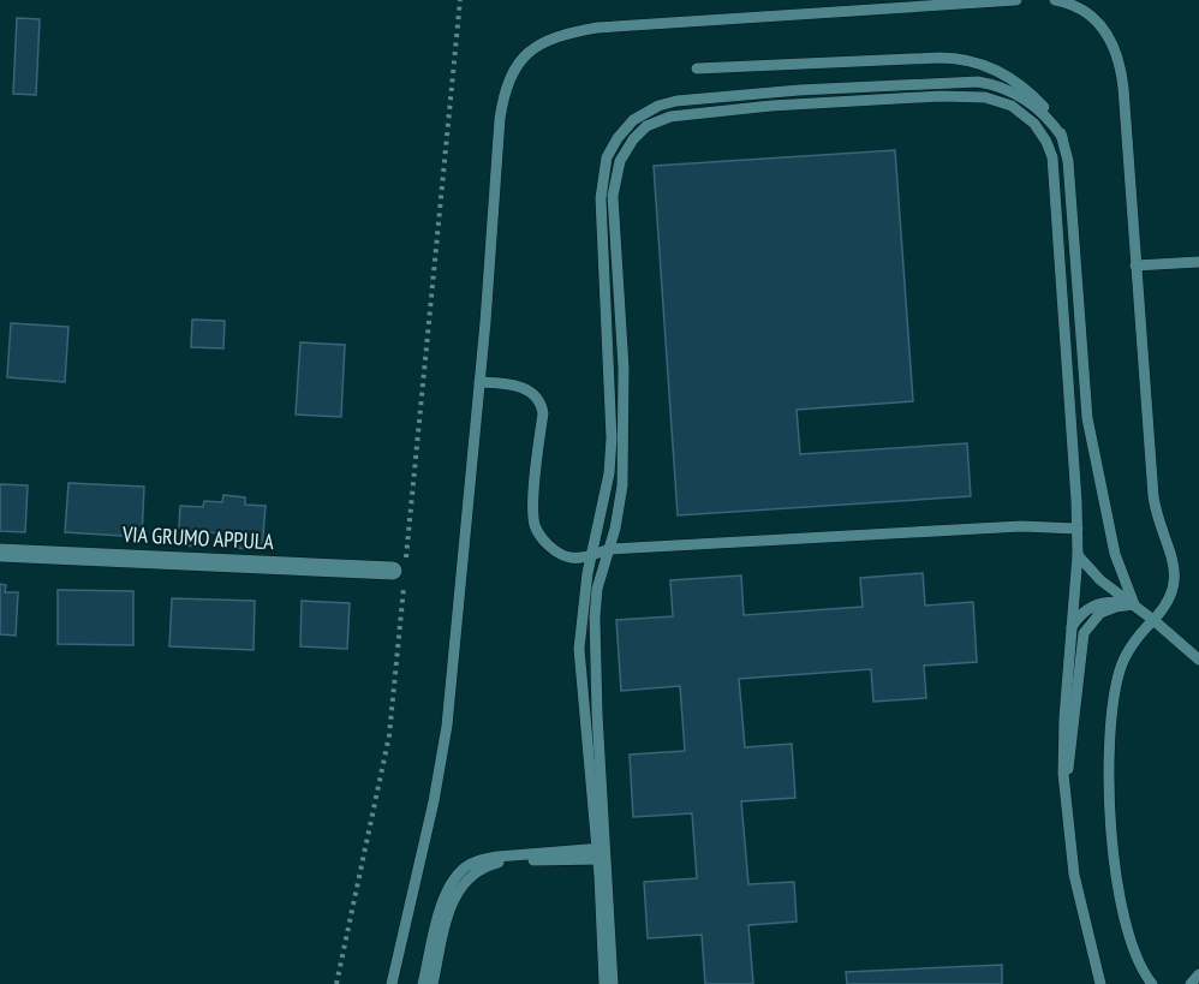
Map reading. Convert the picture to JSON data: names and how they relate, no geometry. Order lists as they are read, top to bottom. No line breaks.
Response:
{"streets":{"street":["VIA GRUMO APPULA"]}}
